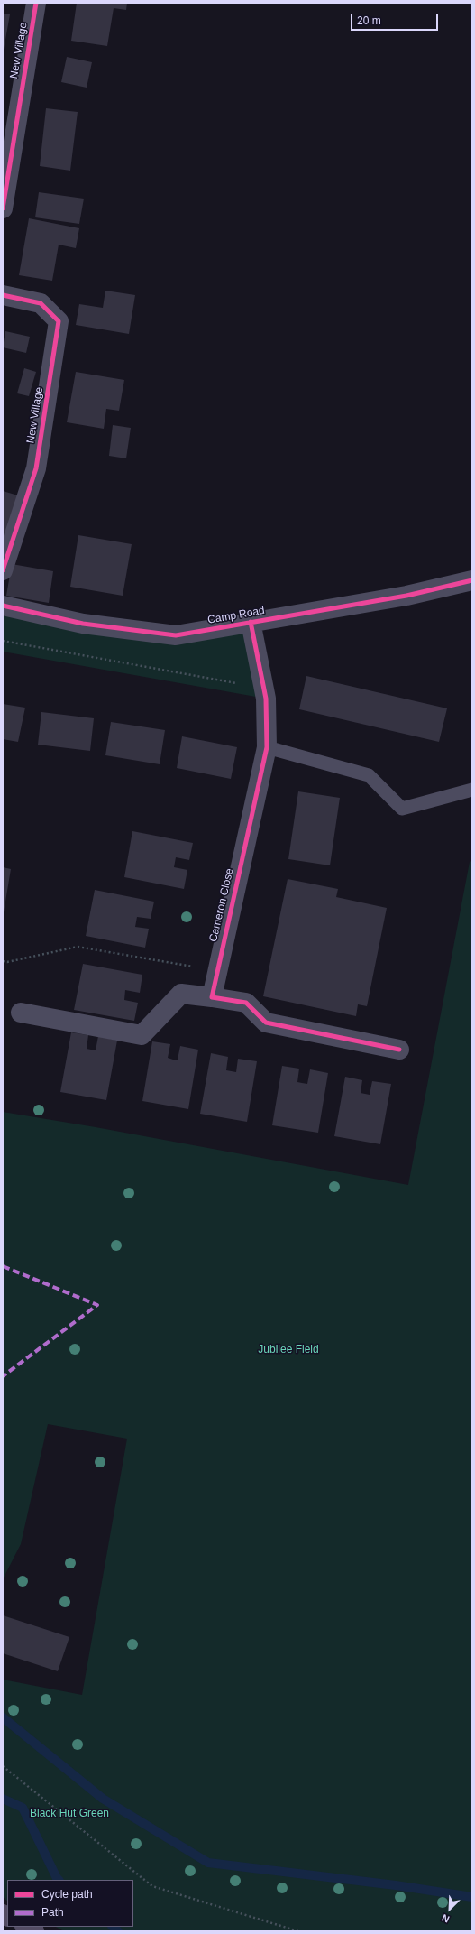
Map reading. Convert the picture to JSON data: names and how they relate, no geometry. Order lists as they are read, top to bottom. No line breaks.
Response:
{"streets":{"street":["New Village","Camp Road","Cameron Close"]},"crossings":[["Camp Road","Cameron Close"]],"parks":["Jubilee Field","Black Hut Green"],"legend":["Cycle path","Path"],"scale_bar":"20 m","north":"bottom left"}
